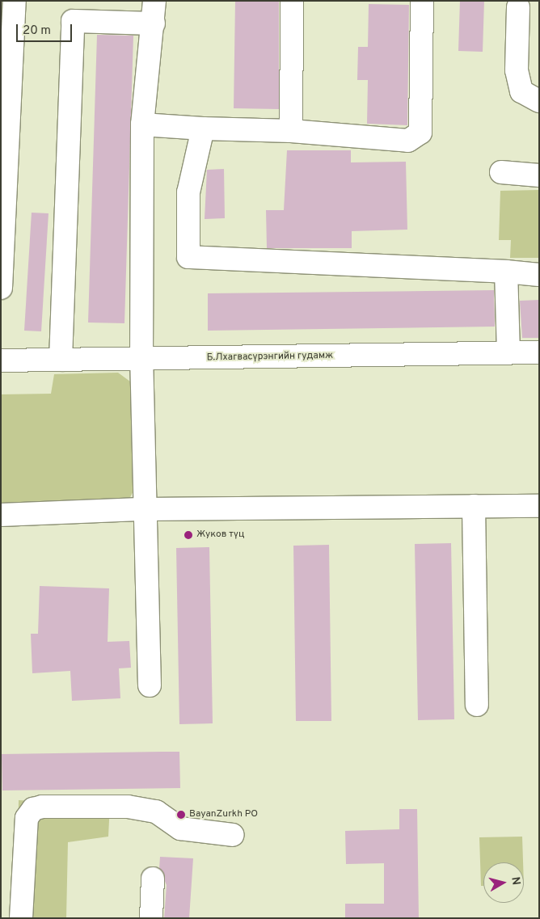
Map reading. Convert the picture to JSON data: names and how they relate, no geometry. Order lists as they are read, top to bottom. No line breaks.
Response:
{"streets":{"street":["Б.Лхагвасүрэнгийн гудамж"]},"places":["Жуков түц","BayanZurkh PO"],"scale_bar":"20 m","north":"right"}
